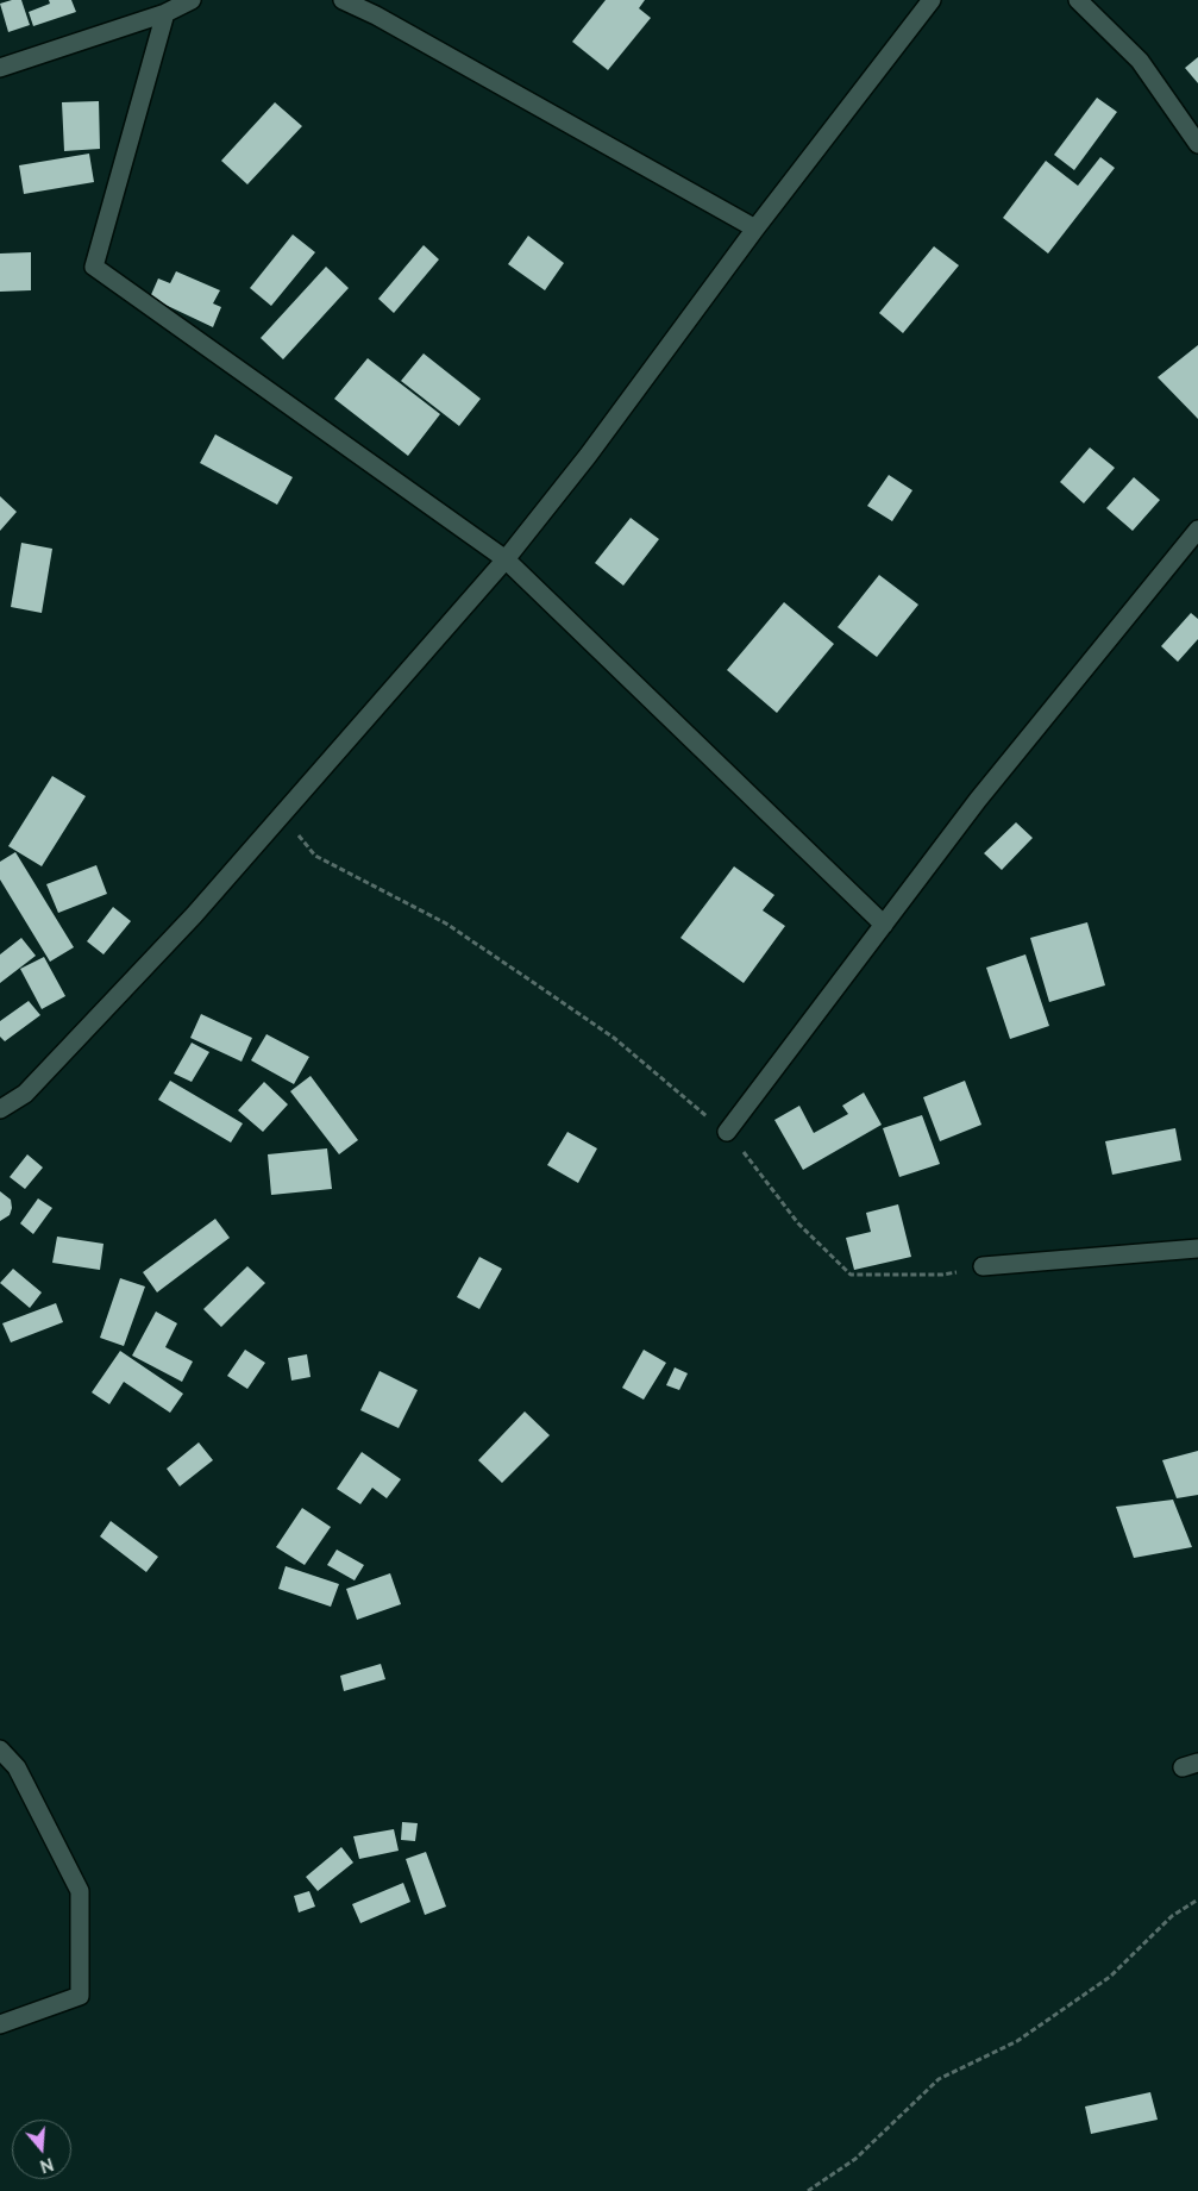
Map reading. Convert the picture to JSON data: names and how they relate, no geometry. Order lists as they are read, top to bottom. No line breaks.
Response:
{"north":"bottom"}
